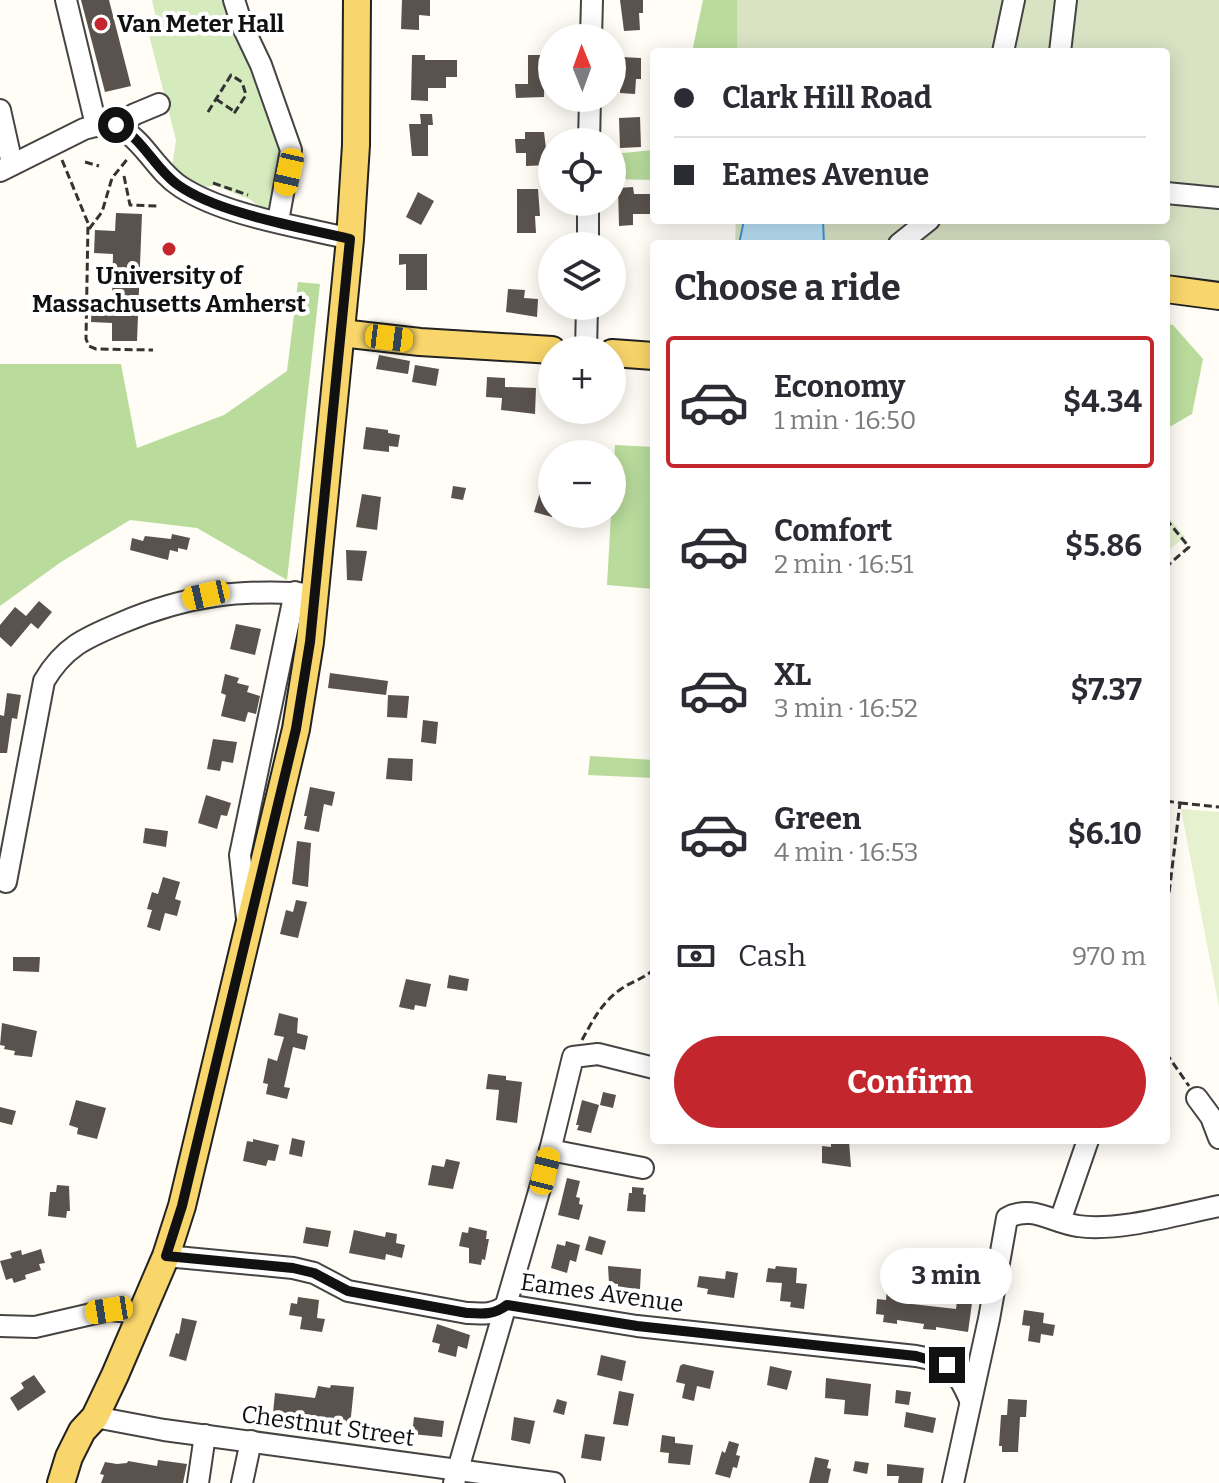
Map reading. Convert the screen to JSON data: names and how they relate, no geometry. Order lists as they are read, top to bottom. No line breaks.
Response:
{"streets":{"street":["Eames Avenue","Chestnut Street"]},"places":["Van Meter Hall","University of Massachusetts Amherst"],"north":"top","page":{"map_buttons":["+","−"],"banner":["Clark Hill Road","Eames Avenue"],"heading":"Choose a ride","list":[{"name":"Economy","note":"1 min · 16:50","value":"$4.34"},{"name":"Comfort","note":"2 min · 16:51","value":"$5.86"},{"name":"XL","note":"3 min · 16:52","value":"$7.37"},{"name":"Green","note":"4 min · 16:53","value":"$6.10"}],"pay":["Cash","970 m"],"buttons":"Confirm","bubble":"3 min"}}
